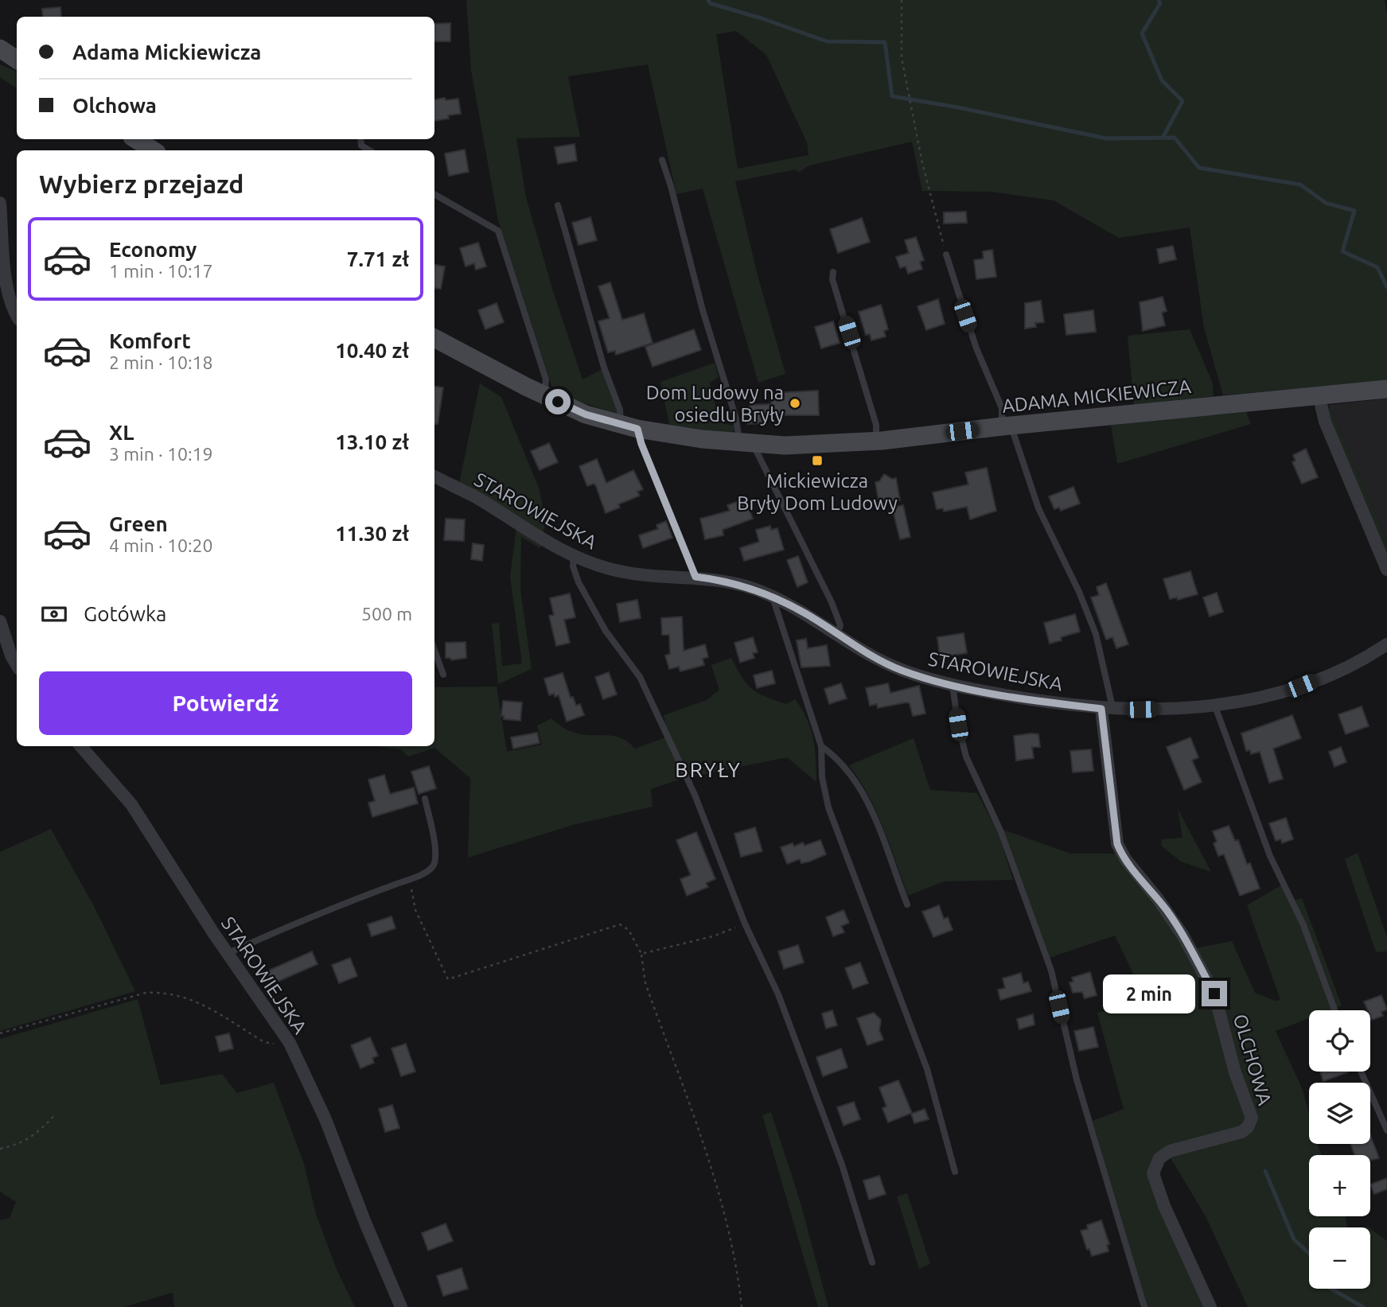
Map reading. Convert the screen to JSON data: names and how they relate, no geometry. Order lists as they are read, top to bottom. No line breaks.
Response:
{"streets":{"street":["ADAMA MICKIEWICZA","STAROWIEJSKA","OLCHOWA"]},"crossings":[["STAROWIEJSKA","OLCHOWA"]],"districts":["BRYŁY"],"places":{"other":["Dom Ludowy na osiedlu Bryły"],"transit":["Mickiewicza Bryły Dom Ludowy"]},"page":{"banner":["Adama Mickiewicza","Olchowa"],"heading":"Wybierz przejazd","list":[{"name":"Economy","note":"1 min · 10:17","value":"7.71 zł"},{"name":"Komfort","note":"2 min · 10:18","value":"10.40 zł"},{"name":"XL","note":"3 min · 10:19","value":"13.10 zł"},{"name":"Green","note":"4 min · 10:20","value":"11.30 zł"}],"pay":["Gotówka","500 m"],"buttons":"Potwierdź","bubble":"2 min","map_buttons":["+","−"]}}
